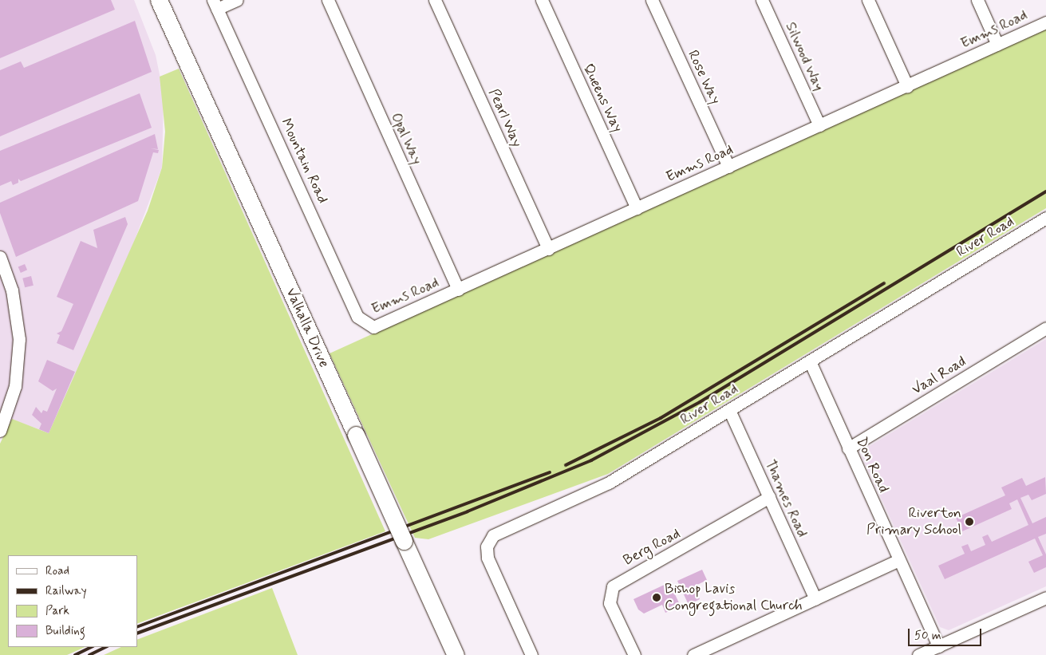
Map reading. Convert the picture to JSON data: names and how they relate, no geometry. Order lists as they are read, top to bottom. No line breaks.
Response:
{"streets":{"main road":["Valhalla Drive"],"street":["Emms Road","Silwood Way","Rose Way","Queens Way","Pearl Way","Opal Way","Mountain Road","River Road","Vaal Road","Don Road","Thames Road","Berg Road"]},"crossings":[["Emms Road","Silwood Way"],["Emms Road","Rose Way"],["Emms Road","Queens Way"],["Emms Road","Pearl Way"],["Emms Road","Opal Way"],["Emms Road","Mountain Road"],["River Road","Don Road"],["River Road","Thames Road"],["Vaal Road","Don Road"],["Thames Road","Berg Road"]],"places":["Riverton Primary School","Bishop Lavis Congregational Church"],"legend":["Road","Railway","Park","Building"],"scale_bar":"50 m"}
